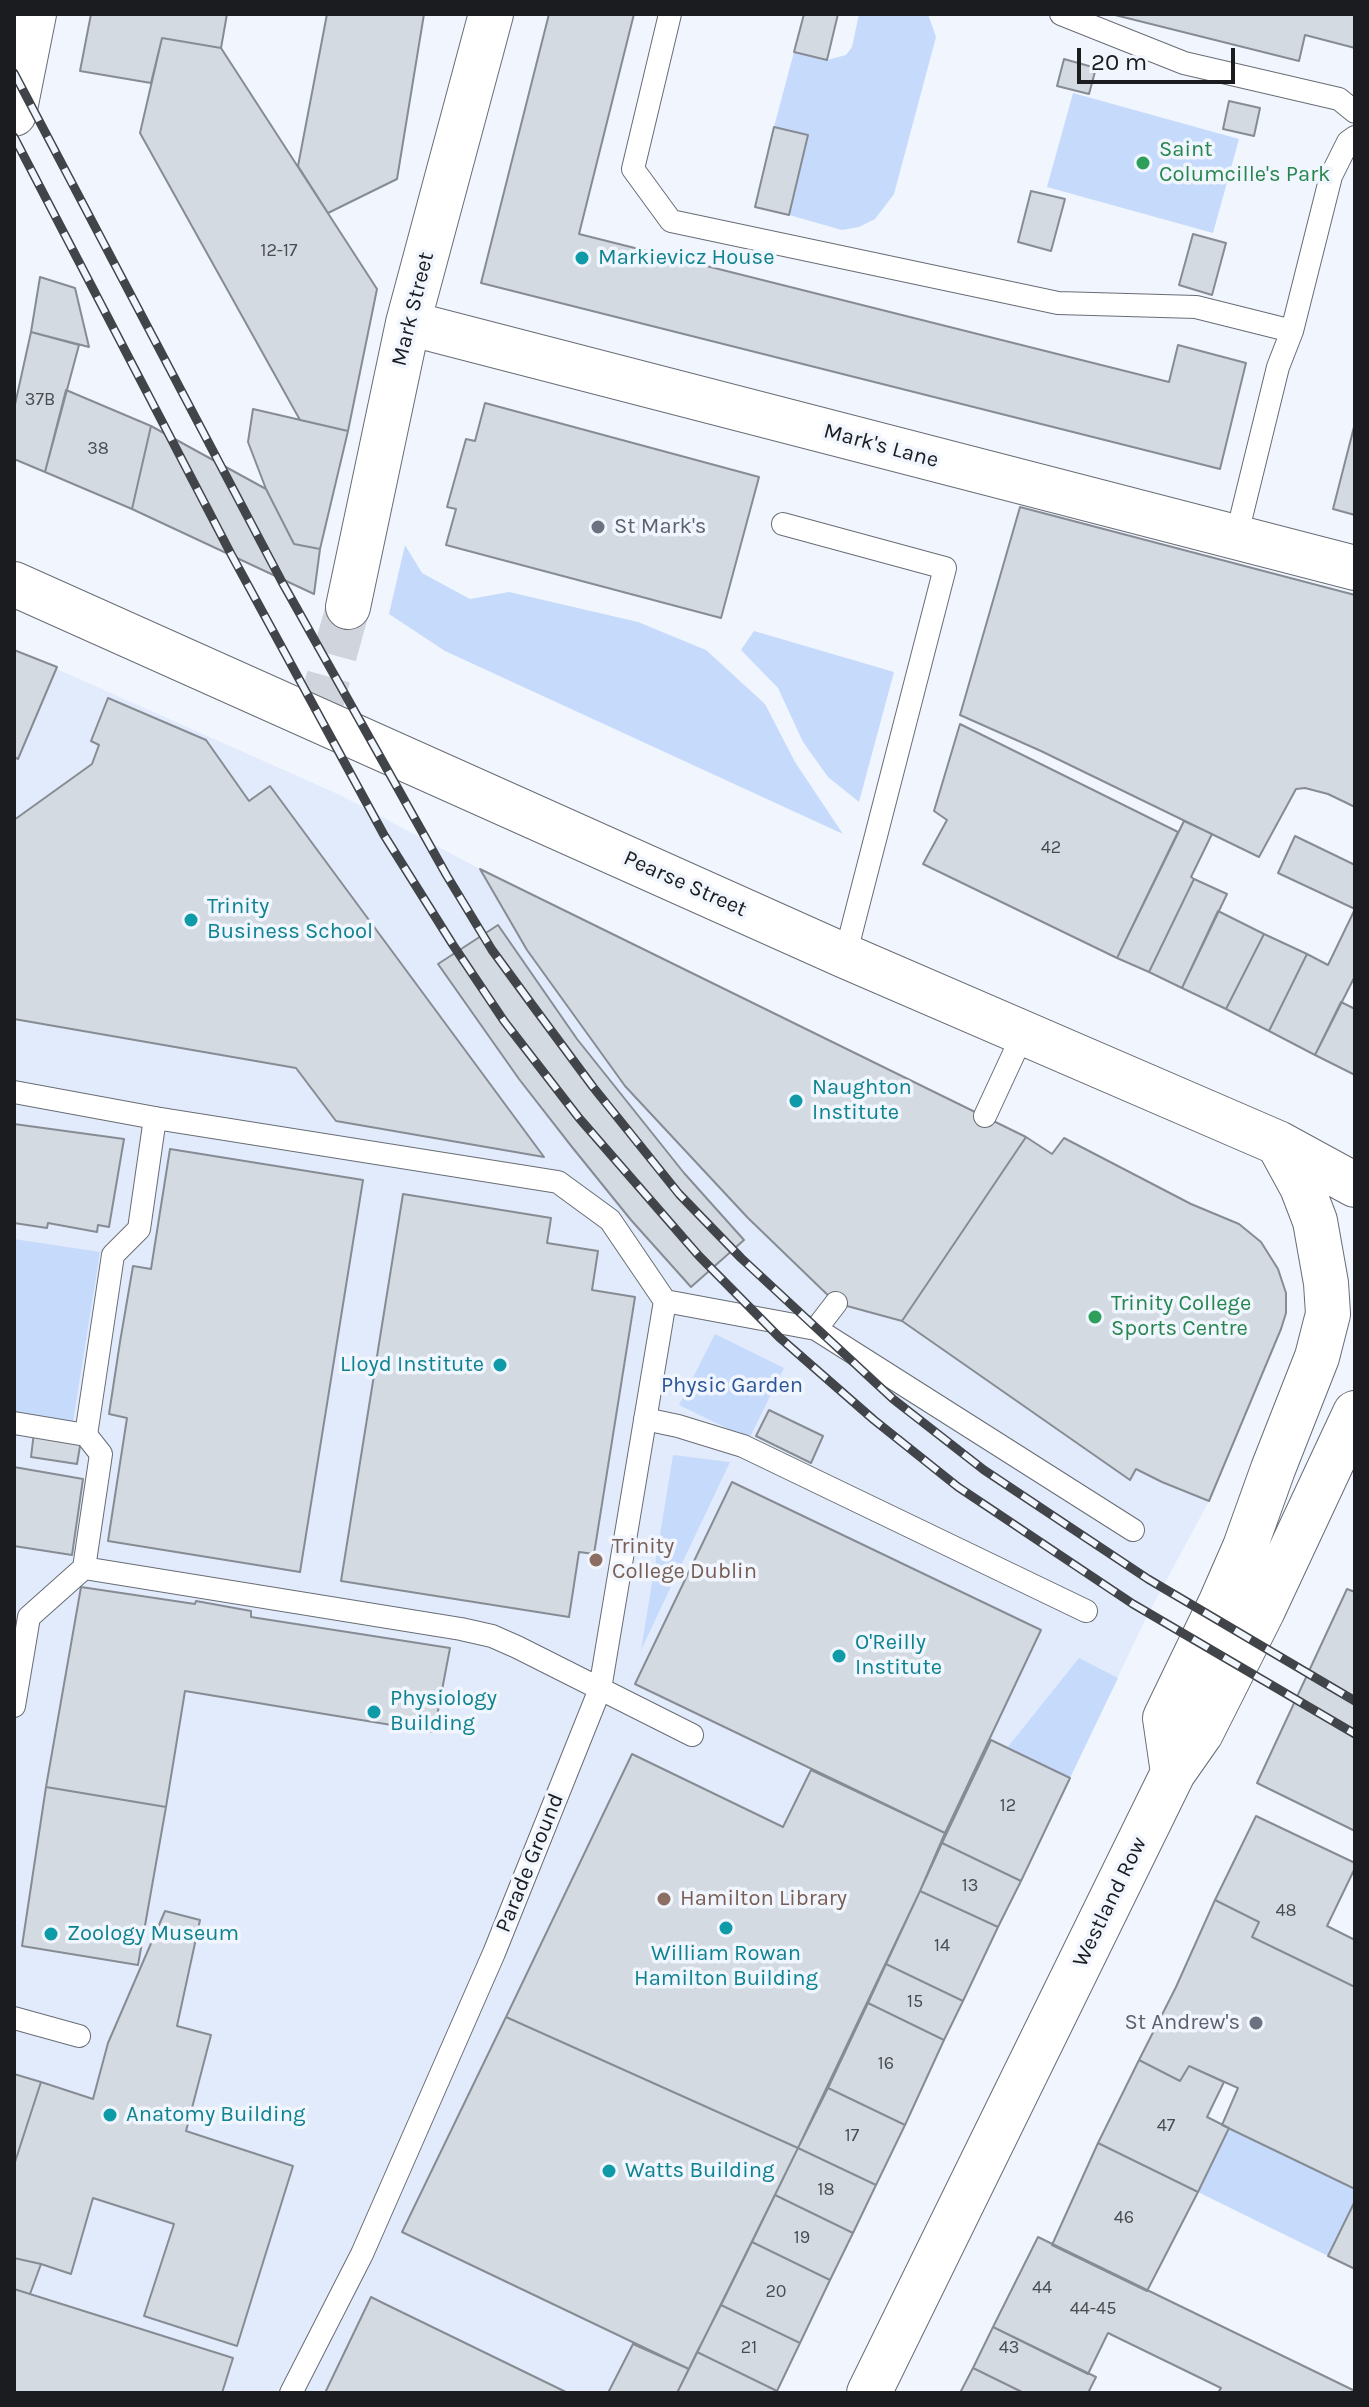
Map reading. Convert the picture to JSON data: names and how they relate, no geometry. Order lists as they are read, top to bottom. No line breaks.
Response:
{"streets":{"main road":["Mark Street","Mark's Lane","Pearse Street","Westland Row"],"lane":["Parade Ground"]},"crossings":[["Mark Street","Mark's Lane"]],"parks":["Physic Garden"],"places":["Saint Columcille's Park","Markievicz House","St Mark's","Trinity Business School","Naughton Institute","Trinity College Sports Centre","Lloyd Institute","Trinity College Dublin","O'Reilly Institute","Physiology Building","Hamilton Library","William Rowan Hamilton Building","Zoology Museum","St Andrew's","Anatomy Building","Watts Building"],"house_numbers":["12-17","37B","38","42","12","13","48","14","15","16","47","17","18","46","19","44","20","44-45","21","43"],"scale_bar":"20 m"}
